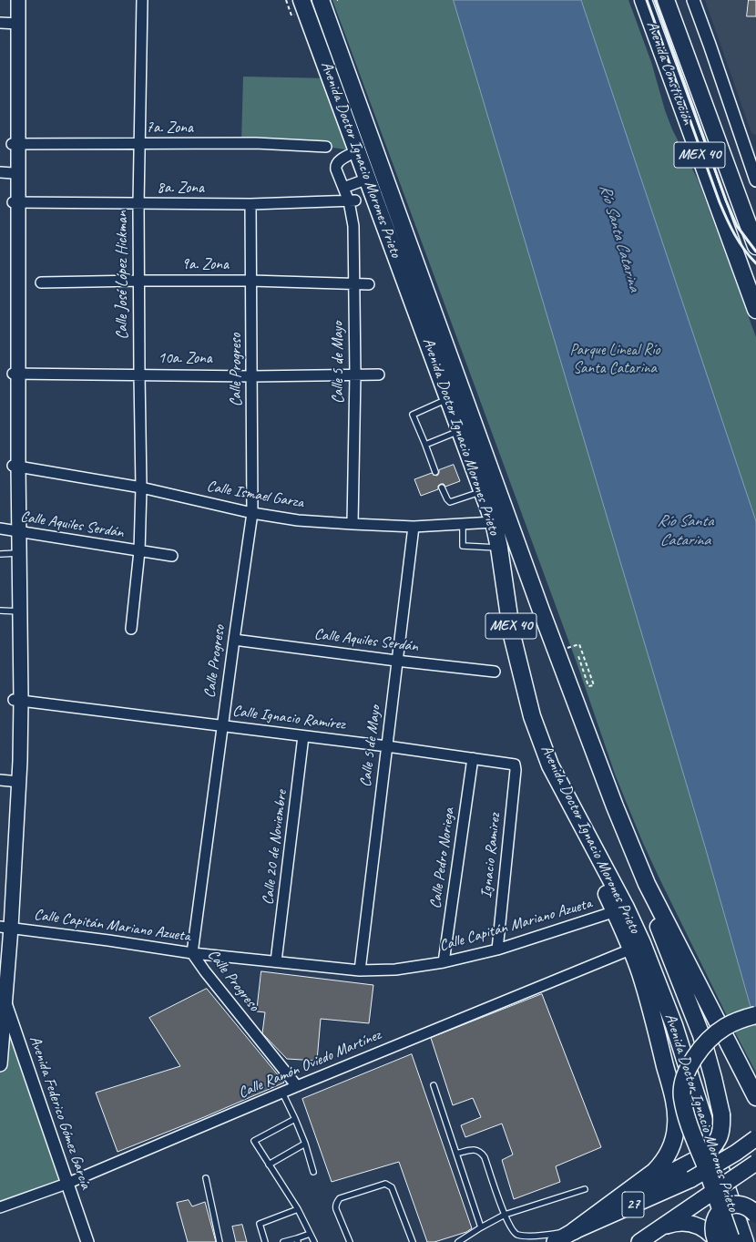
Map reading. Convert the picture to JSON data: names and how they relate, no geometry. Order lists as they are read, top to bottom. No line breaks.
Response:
{"streets":{"highway":["Avenida Constitución","MEX 40","Avenida Doctor Ignacio Morones Prieto"],"main road":["27"],"street":["7a. Zona","8a. Zona","9a. Zona","Calle José López Hickman","10a. Zona","Calle 5 de Mayo","Calle Progreso","Calle Ismael Garza","Calle Aquiles Serdán","Calle Ignacio Ramírez","Calle 20 de Noviembre","Ignacio Ramirez","Calle Pedro Noriega","Calle Capitán Mariano Azueta","Calle Ramón Oviedo Martínez","Avenida Federico Gómez García"]},"crossings":[["7a. Zona","Calle José López Hickman"],["Avenida Doctor Ignacio Morones Prieto","Calle 5 de Mayo"],["Avenida Doctor Ignacio Morones Prieto","Calle Ismael Garza"],["Avenida Doctor Ignacio Morones Prieto","Calle Capitán Mariano Azueta"],["8a. Zona","Calle José López Hickman"],["8a. Zona","Calle 5 de Mayo"],["8a. Zona","Calle Progreso"],["9a. Zona","Calle José López Hickman"],["9a. Zona","Calle 5 de Mayo"],["9a. Zona","Calle Progreso"],["Calle José López Hickman","10a. Zona"],["Calle José López Hickman","Calle Ismael Garza"],["Calle José López Hickman","Calle Aquiles Serdán"],["10a. Zona","Calle 5 de Mayo"],["10a. Zona","Calle Progreso"],["Calle 5 de Mayo","Calle Ismael Garza"],["Calle 5 de Mayo","Calle Aquiles Serdán"],["Calle 5 de Mayo","Calle Ignacio Ramírez"],["Calle 5 de Mayo","Calle Capitán Mariano Azueta"],["Calle Progreso","Calle Ismael Garza"],["Calle Progreso","Calle Aquiles Serdán"],["Calle Progreso","Calle Ignacio Ramírez"],["Calle Progreso","Calle Capitán Mariano Azueta"],["Calle Progreso","Calle Ramón Oviedo Martínez"],["Calle Ignacio Ramírez","Calle 20 de Noviembre"],["Calle Ignacio Ramírez","Ignacio Ramirez"],["Calle Ignacio Ramírez","Calle Pedro Noriega"],["Calle 20 de Noviembre","Calle Capitán Mariano Azueta"],["Ignacio Ramirez","Calle Capitán Mariano Azueta"],["Calle Pedro Noriega","Calle Capitán Mariano Azueta"],["Calle Ramón Oviedo Martínez","Avenida Federico Gómez García"]],"water":["Río Santa Catarina"],"parks":["Parque Lineal Río Santa Catarina"]}
